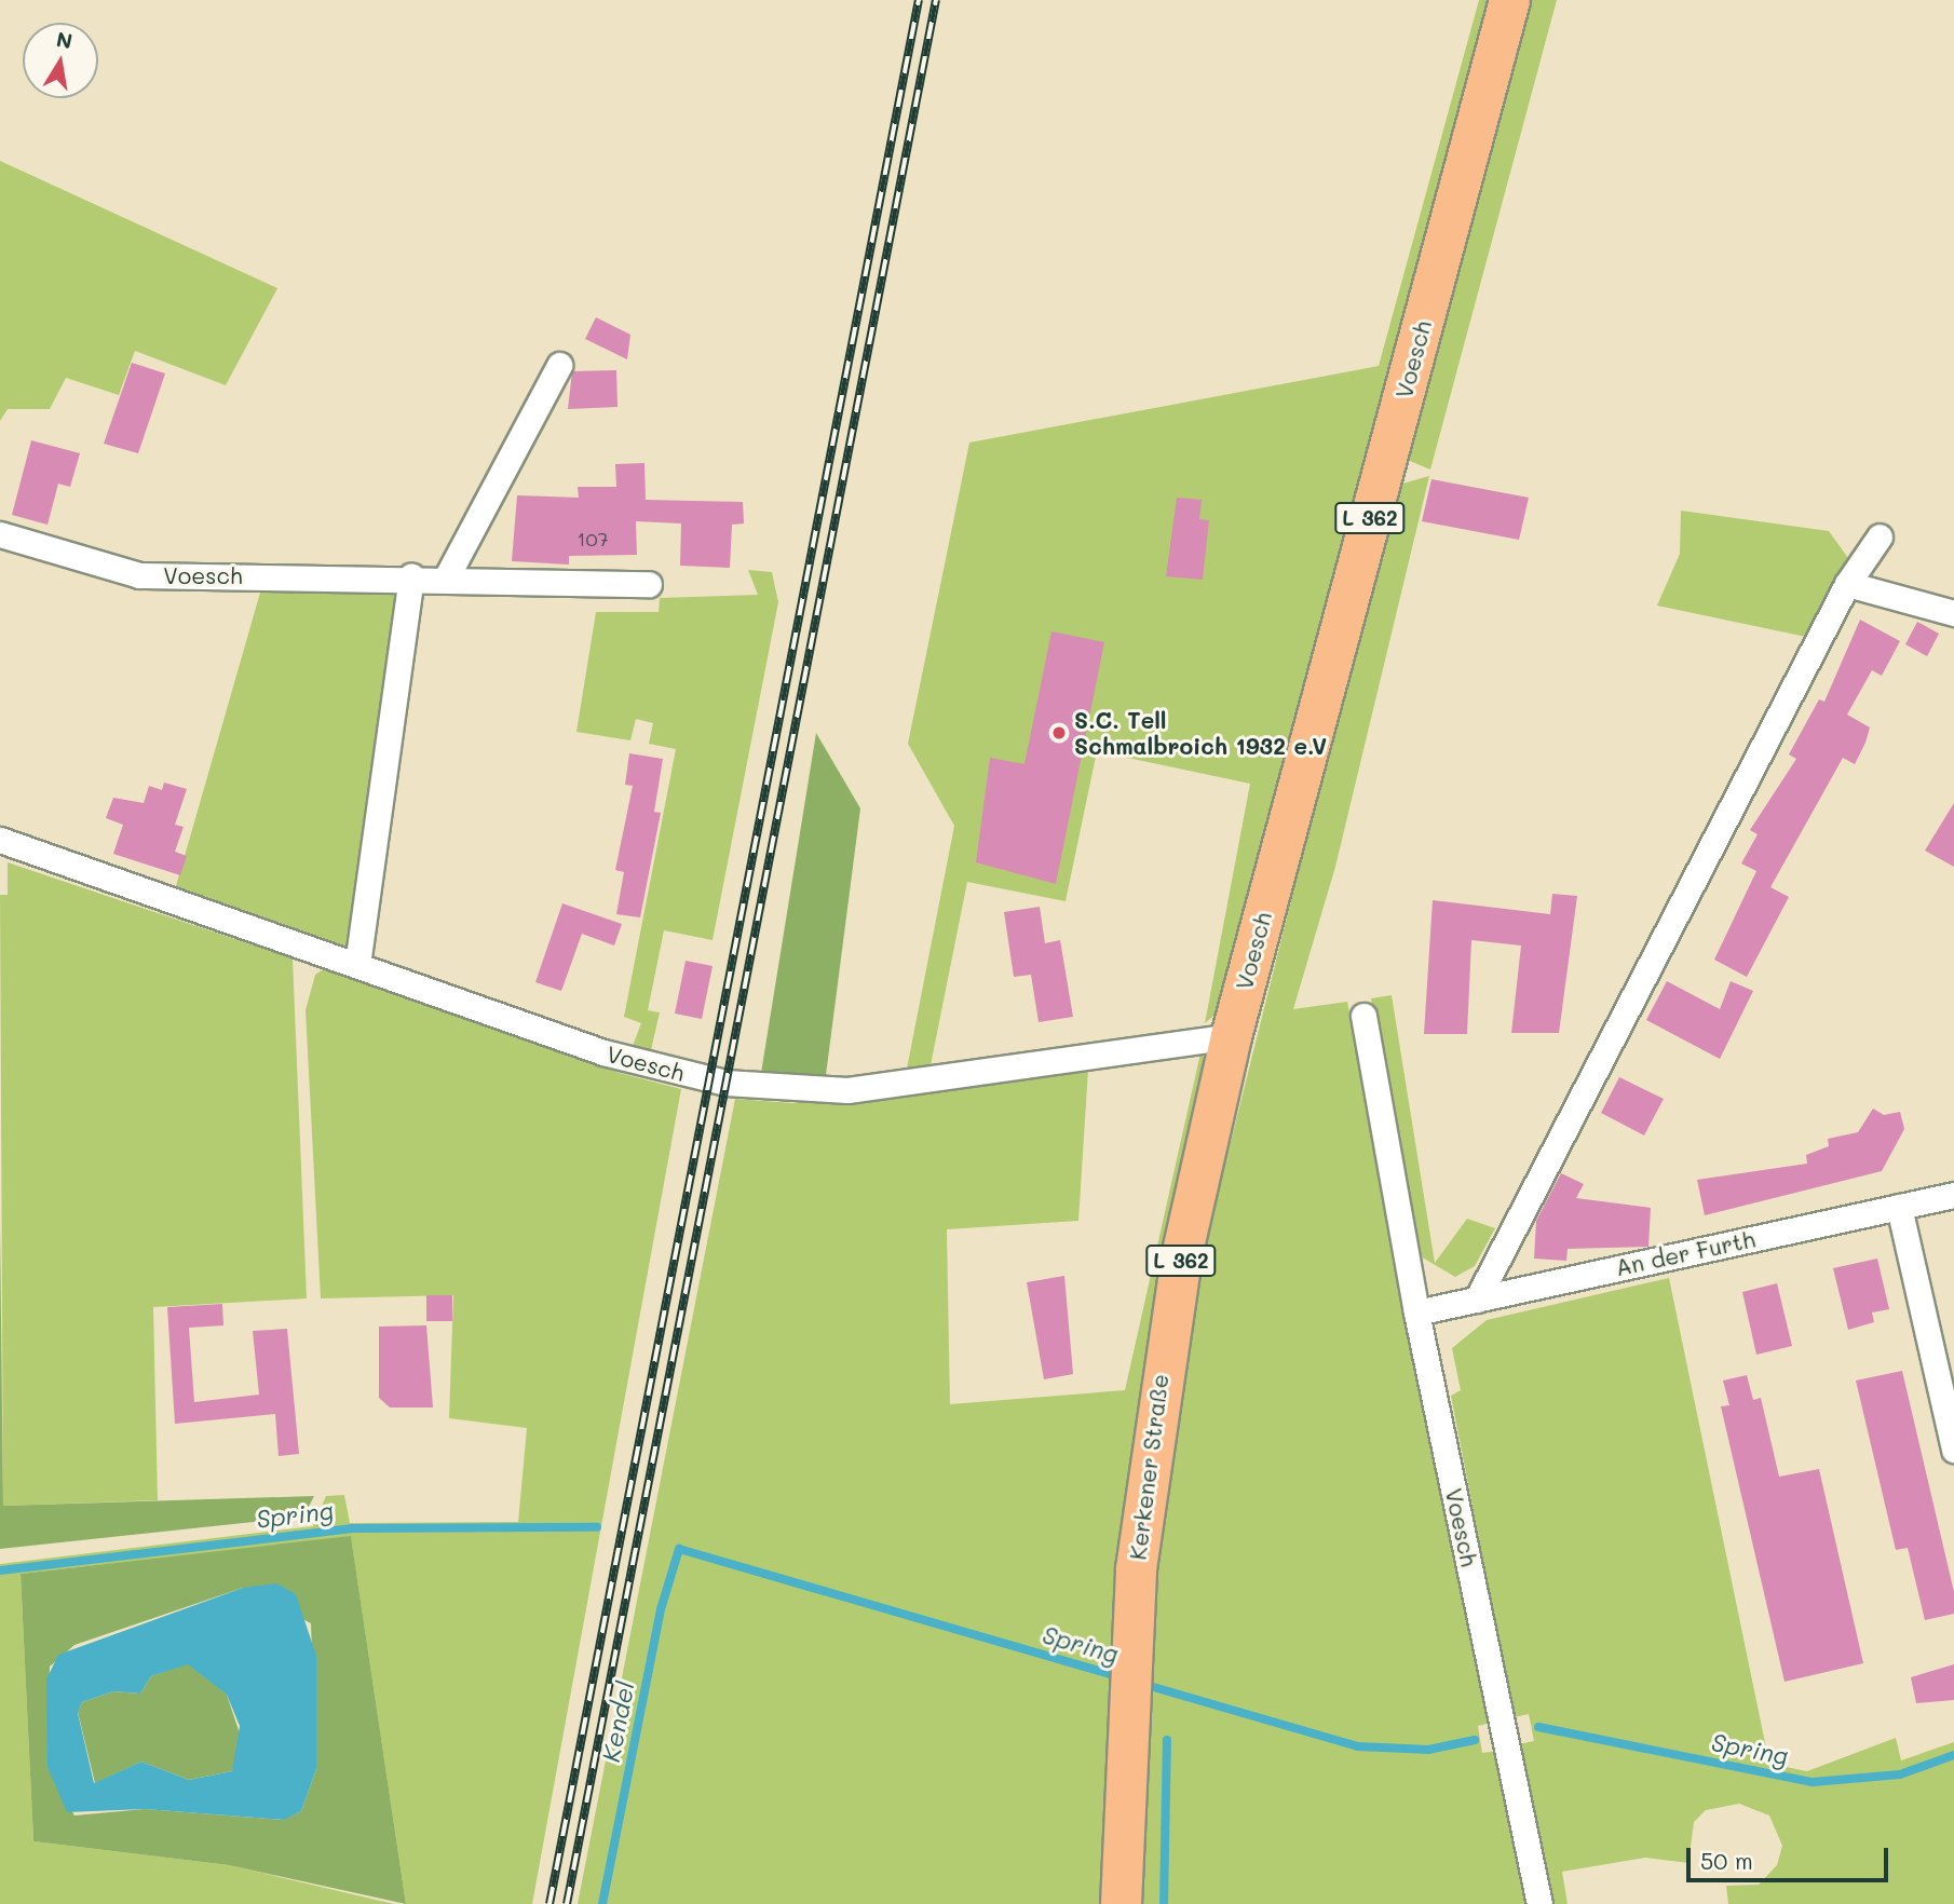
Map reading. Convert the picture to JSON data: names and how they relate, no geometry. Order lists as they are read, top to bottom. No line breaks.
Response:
{"streets":{"main road":["Voesch","L 362","Kerkener Straße"],"street":["An der Furth"]},"crossings":[["Voesch","An der Furth"],["Voesch","Kerkener Straße"]],"water":["Spring","Kendel"],"places":["S.C. Tell Schmalbroich 1932 e.V"],"house_numbers":["107"],"scale_bar":"50 m","north":"top"}
